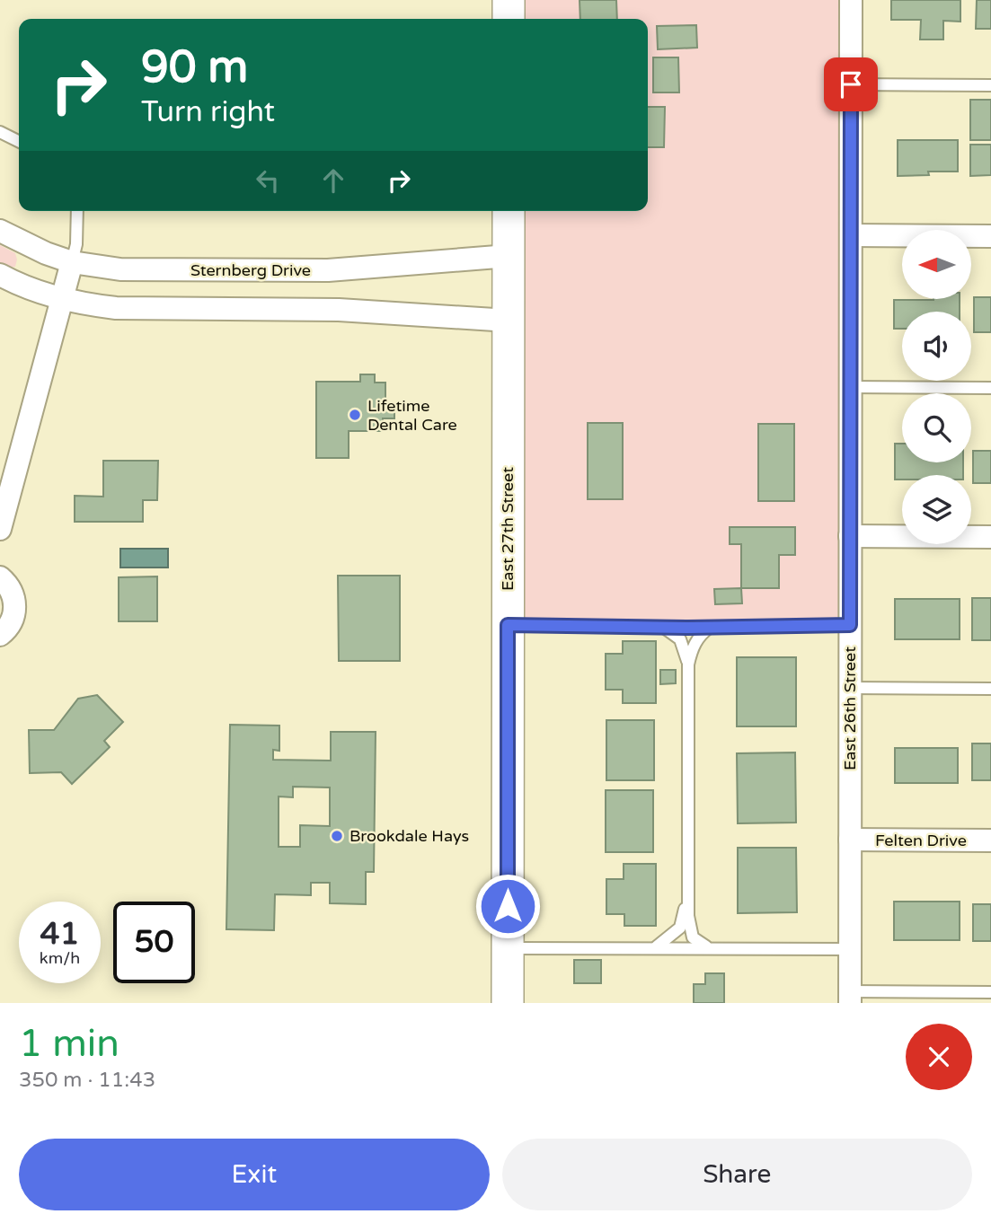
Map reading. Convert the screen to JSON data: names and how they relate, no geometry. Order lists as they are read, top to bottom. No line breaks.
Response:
{"streets":{"main road":["East 27th Street"],"street":["Sternberg Drive","East 26th Street","Felten Drive"]},"crossings":[["Sternberg Drive","East 27th Street"],["East 26th Street","Felten Drive"]],"places":["Lifetime Dental Care","Brookdale Hays"],"north":"left","page":{"turn":["90 m","Turn right"],"speed":"41 km/h","limit":"50","heading":["1 min","350 m · 11:43"],"buttons":["Exit","Share"]}}
